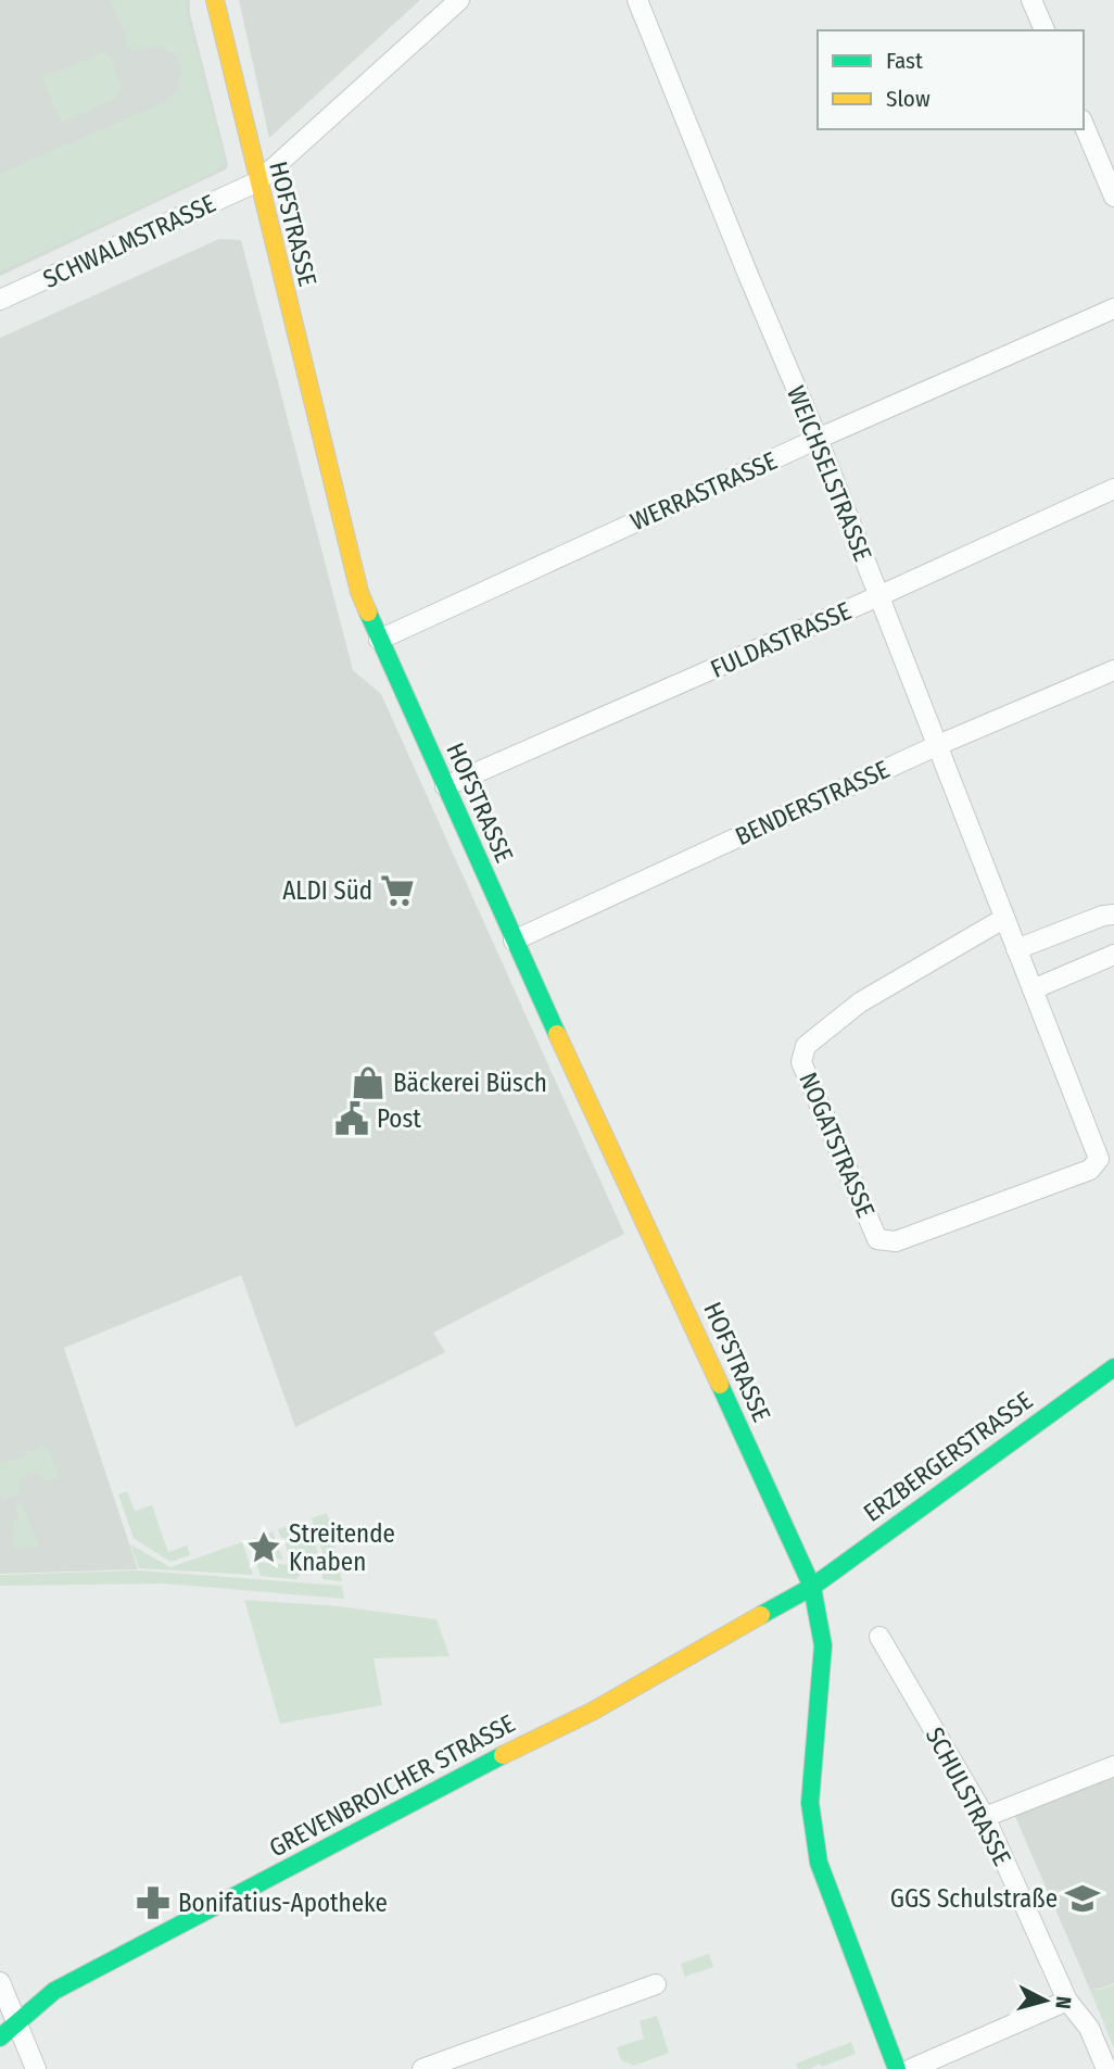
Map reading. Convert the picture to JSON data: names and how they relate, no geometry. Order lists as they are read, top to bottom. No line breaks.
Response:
{"streets":{"street":["HOFSTRASSE","SCHWALMSTRASSE","WEICHSELSTRASSE","WERRASTRASSE","FULDASTRASSE","BENDERSTRASSE","NOGATSTRASSE","ERZBERGERSTRASSE","GREVENBROICHER STRASSE","SCHULSTRASSE"]},"crossings":[["HOFSTRASSE","SCHWALMSTRASSE"],["HOFSTRASSE","WERRASTRASSE"],["HOFSTRASSE","FULDASTRASSE"],["HOFSTRASSE","BENDERSTRASSE"],["HOFSTRASSE","ERZBERGERSTRASSE"],["HOFSTRASSE","GREVENBROICHER STRASSE"],["WEICHSELSTRASSE","WERRASTRASSE"],["WEICHSELSTRASSE","FULDASTRASSE"],["WEICHSELSTRASSE","BENDERSTRASSE"],["WEICHSELSTRASSE","NOGATSTRASSE"],["ERZBERGERSTRASSE","GREVENBROICHER STRASSE"]],"places":{"supermarket":["ALDI Süd"],"shop":["Bäckerei Büsch"],"public building":["Post"],"place":["Streitende Knaben"],"school or university":["GGS Schulstraße"],"pharmacy":["Bonifatius-Apotheke"]},"legend":["Fast","Slow"],"north":"right"}
